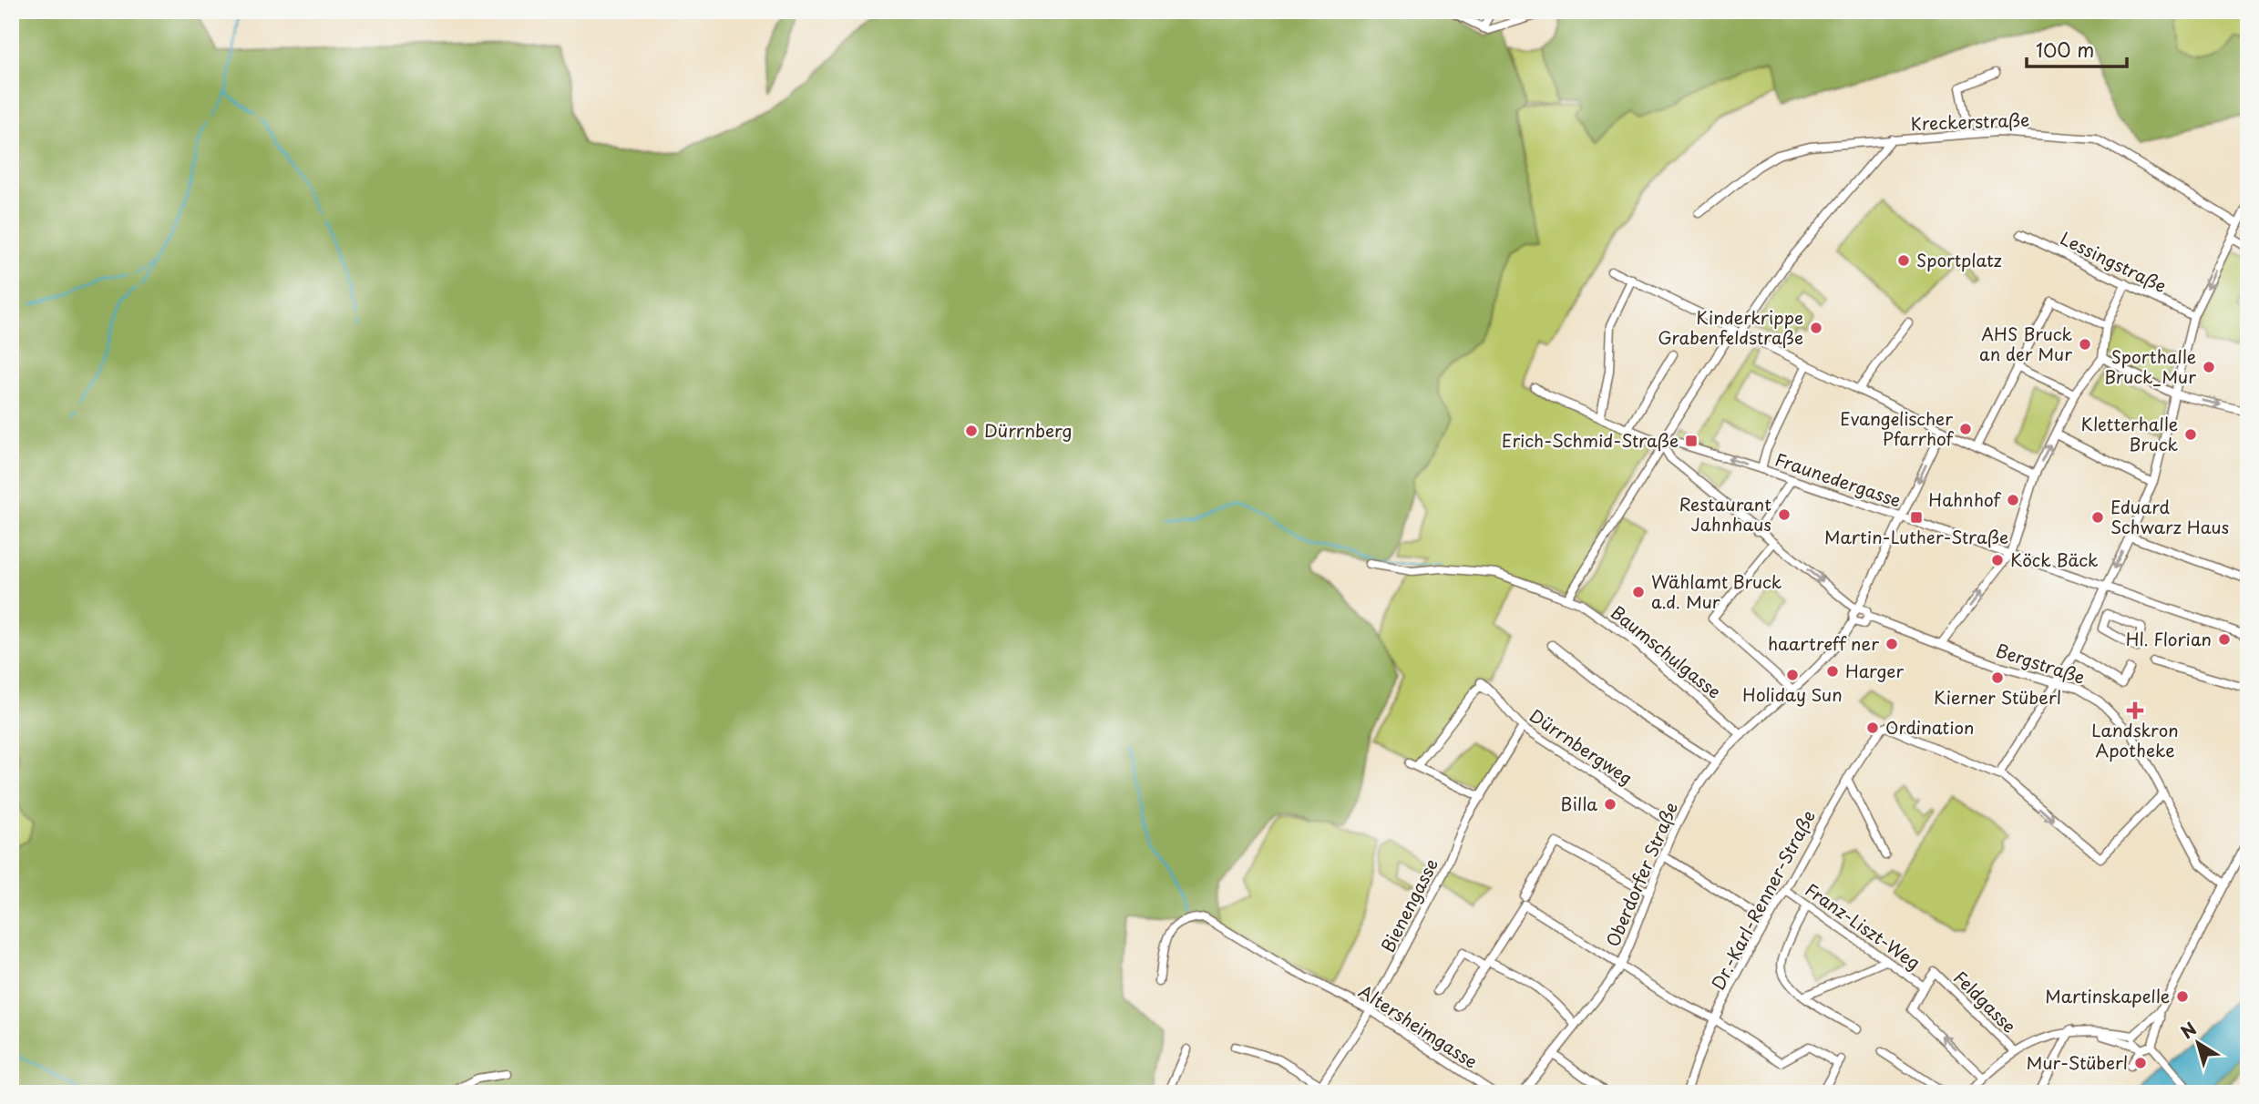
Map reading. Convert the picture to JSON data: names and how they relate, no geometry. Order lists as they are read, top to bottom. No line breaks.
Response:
{"streets":{"street":["Kreckerstraße","Lessingstraße","Fraunedergasse","Baumschulgasse","Bergstraße","Dürrnbergweg","Oberdorfer Straße","Dr.-Karl-Renner-Straße","Bienengasse","Franz-Liszt-Weg","Feldgasse","Altersheimgasse"]},"crossings":[["Baumschulgasse","Oberdorfer Straße"],["Bergstraße","Oberdorfer Straße"],["Dürrnbergweg","Oberdorfer Straße"],["Dürrnbergweg","Bienengasse"],["Dr.-Karl-Renner-Straße","Franz-Liszt-Weg"],["Bienengasse","Altersheimgasse"],["Franz-Liszt-Weg","Feldgasse"]],"places":{"other":["Sportplatz","Kinderkrippe Grabenfeldstraße","AHS Bruck an der Mur","Sporthalle Bruck_Mur","Evangelischer Pfarrhof","Dürrnberg","Kletterhalle Bruck","Hahnhof","Restaurant Jahnhaus","Eduard Schwarz Haus","Köck Bäck","Wählamt Bruck a.d. Mur","Hl. Florian","haartreff ner","Harger","Holiday Sun","Kierner Stüberl","Ordination","Billa","Martinskapelle","Mur-Stüberl"],"transit":["Erich-Schmid-Straße","Martin-Luther-Straße"],"health":["Landskron Apotheke"]},"scale_bar":"100 m","north":"top left"}
